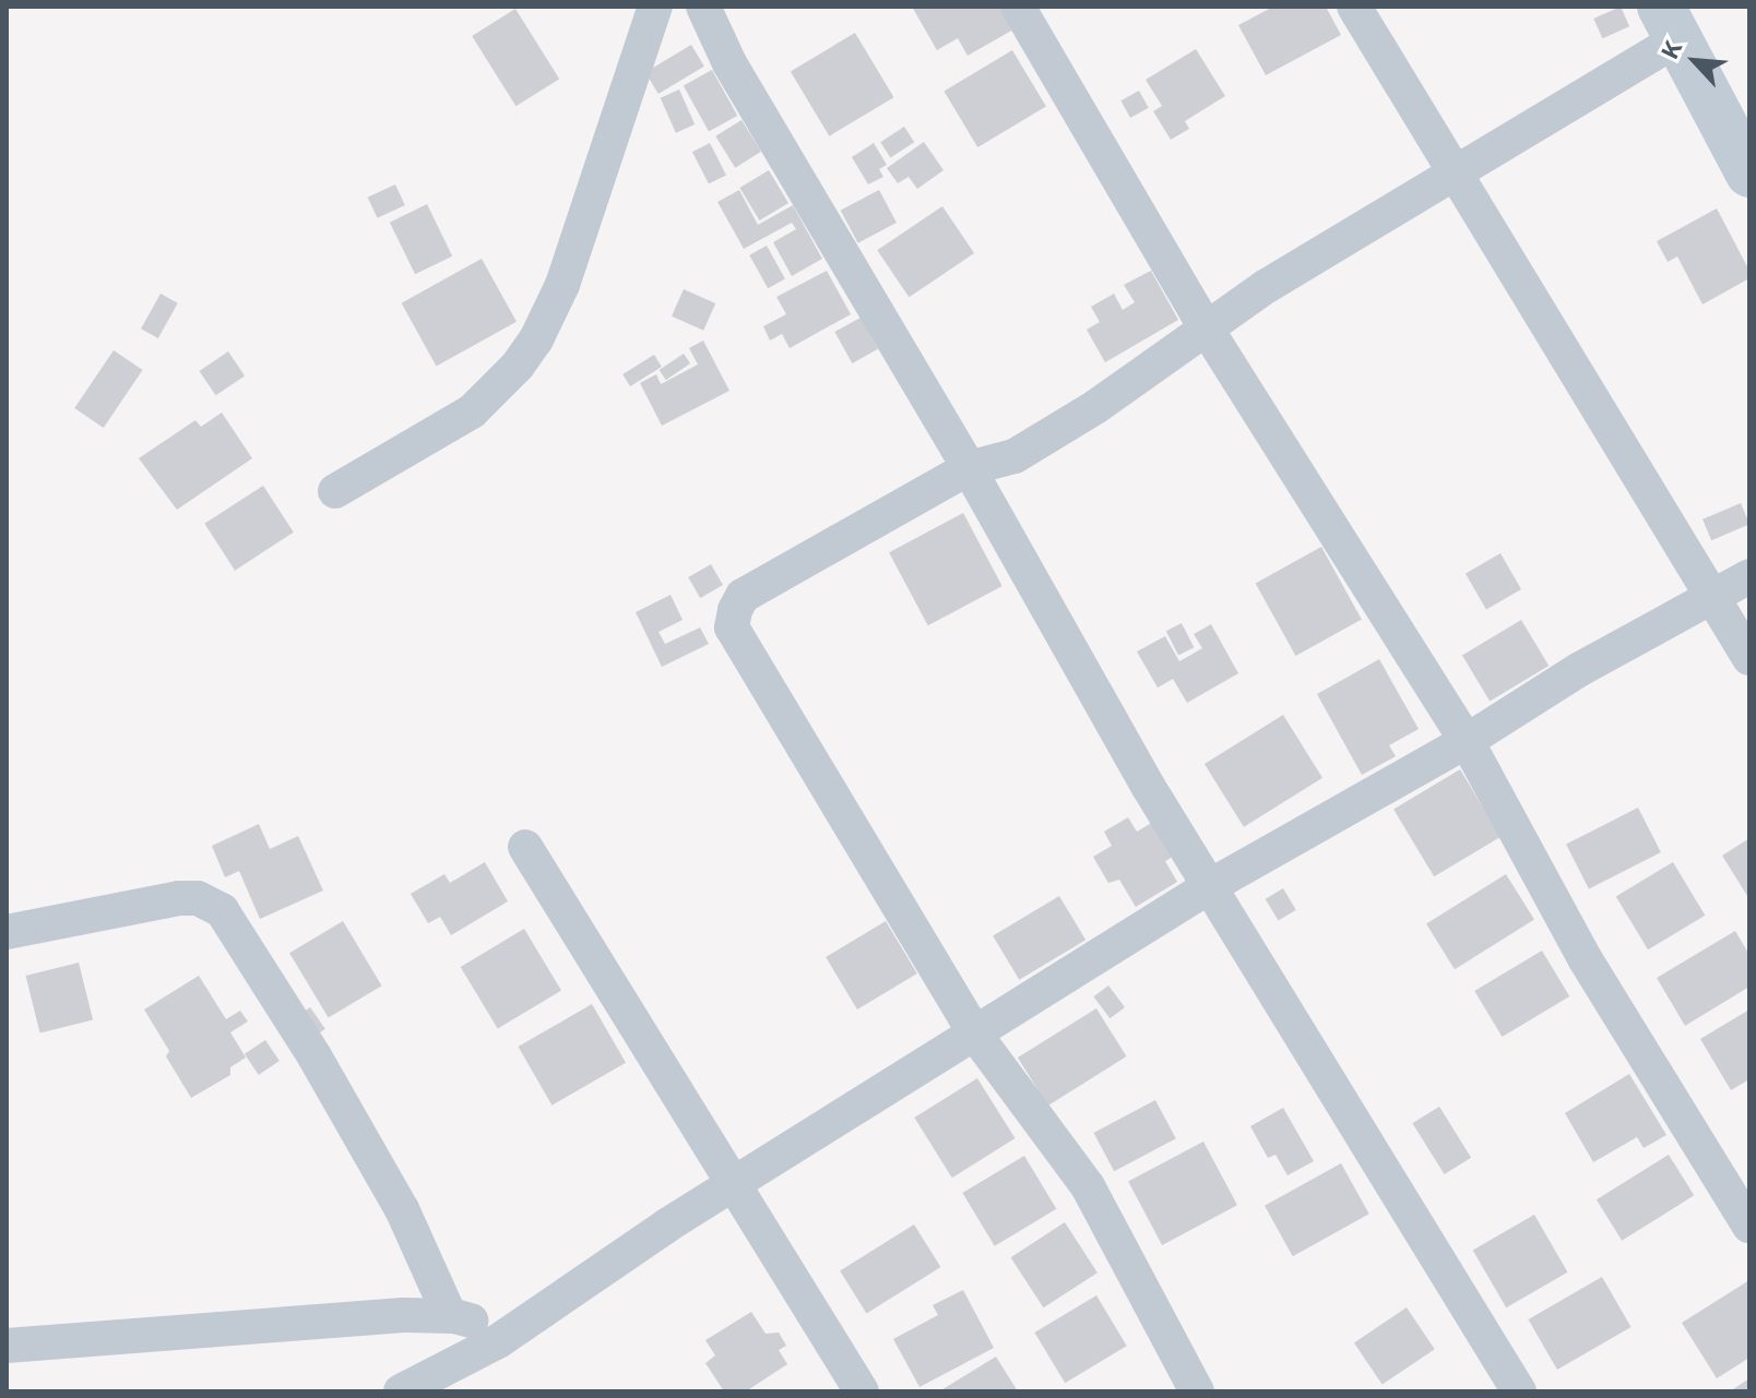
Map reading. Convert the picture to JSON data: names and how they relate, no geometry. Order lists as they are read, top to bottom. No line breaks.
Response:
{"north":"top left"}
